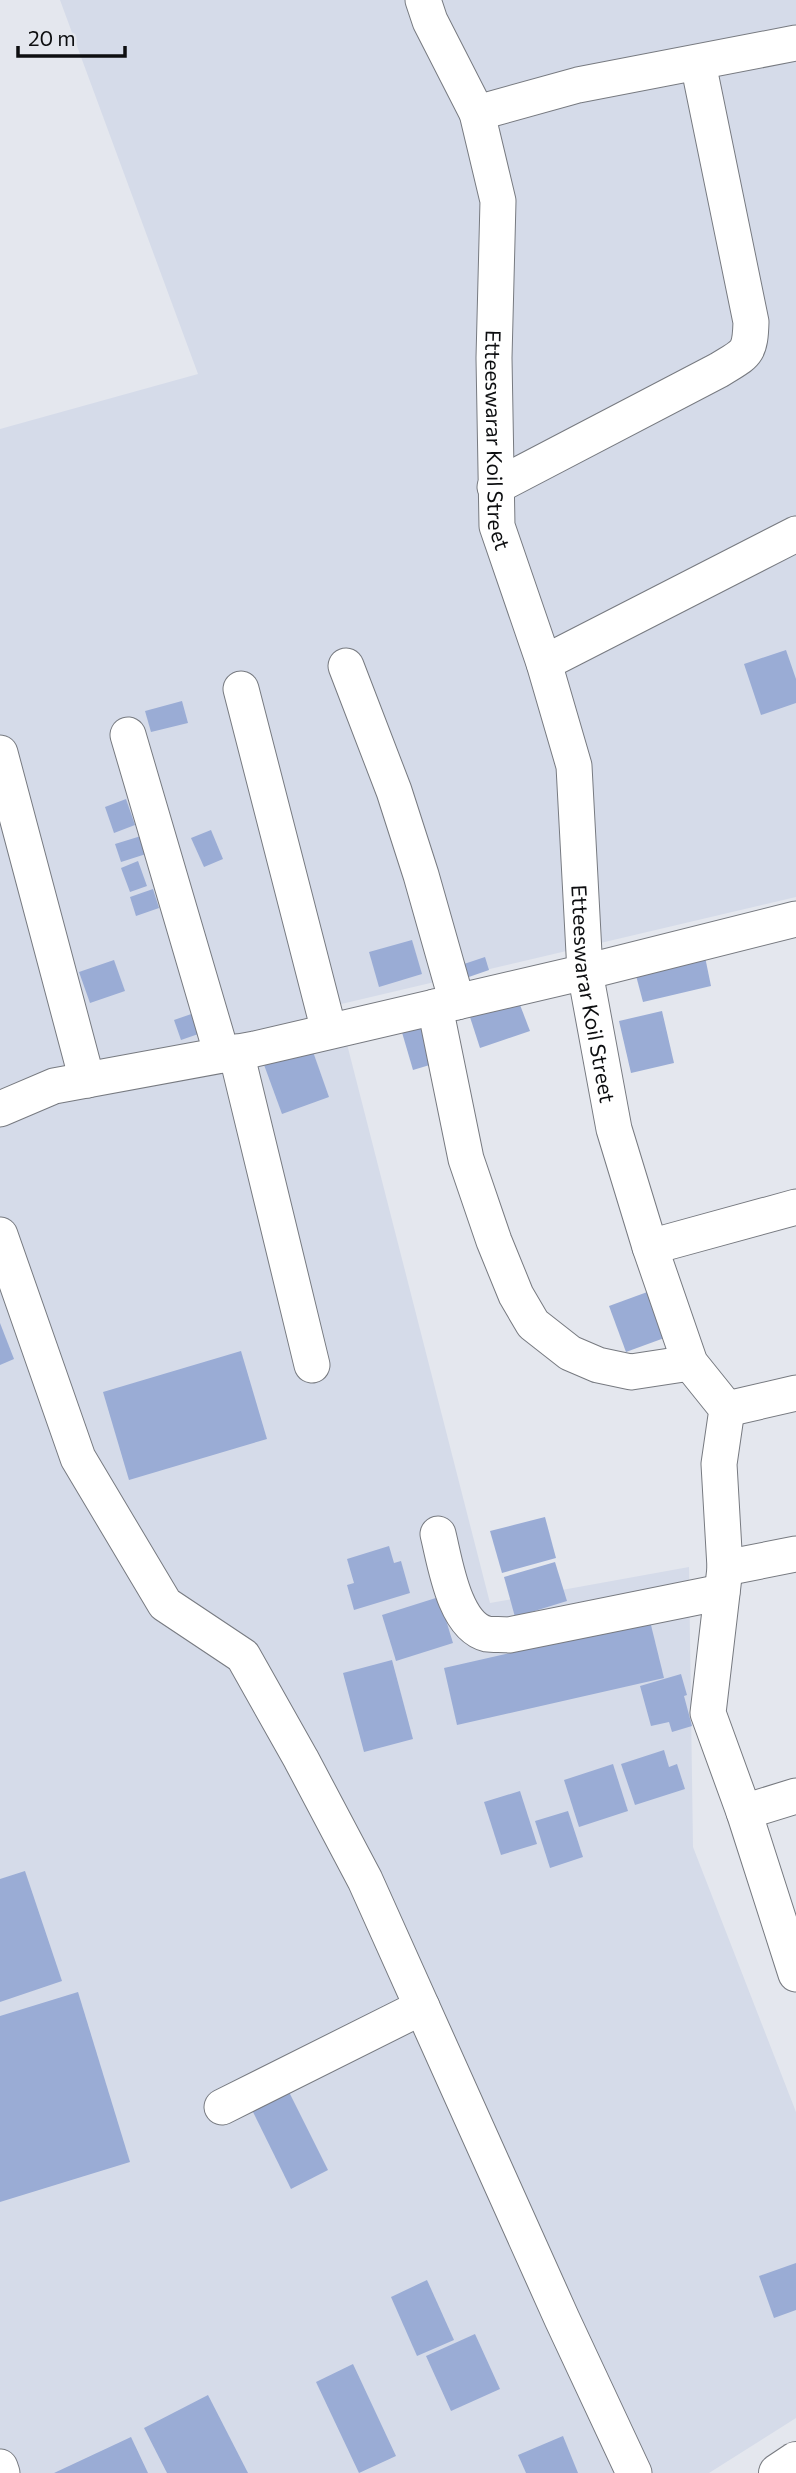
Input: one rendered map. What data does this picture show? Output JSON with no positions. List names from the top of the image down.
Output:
{
  "streets": {
    "street": ["Etteeswarar Koil Street"]
  },
  "scale_bar": "20 m"
}
